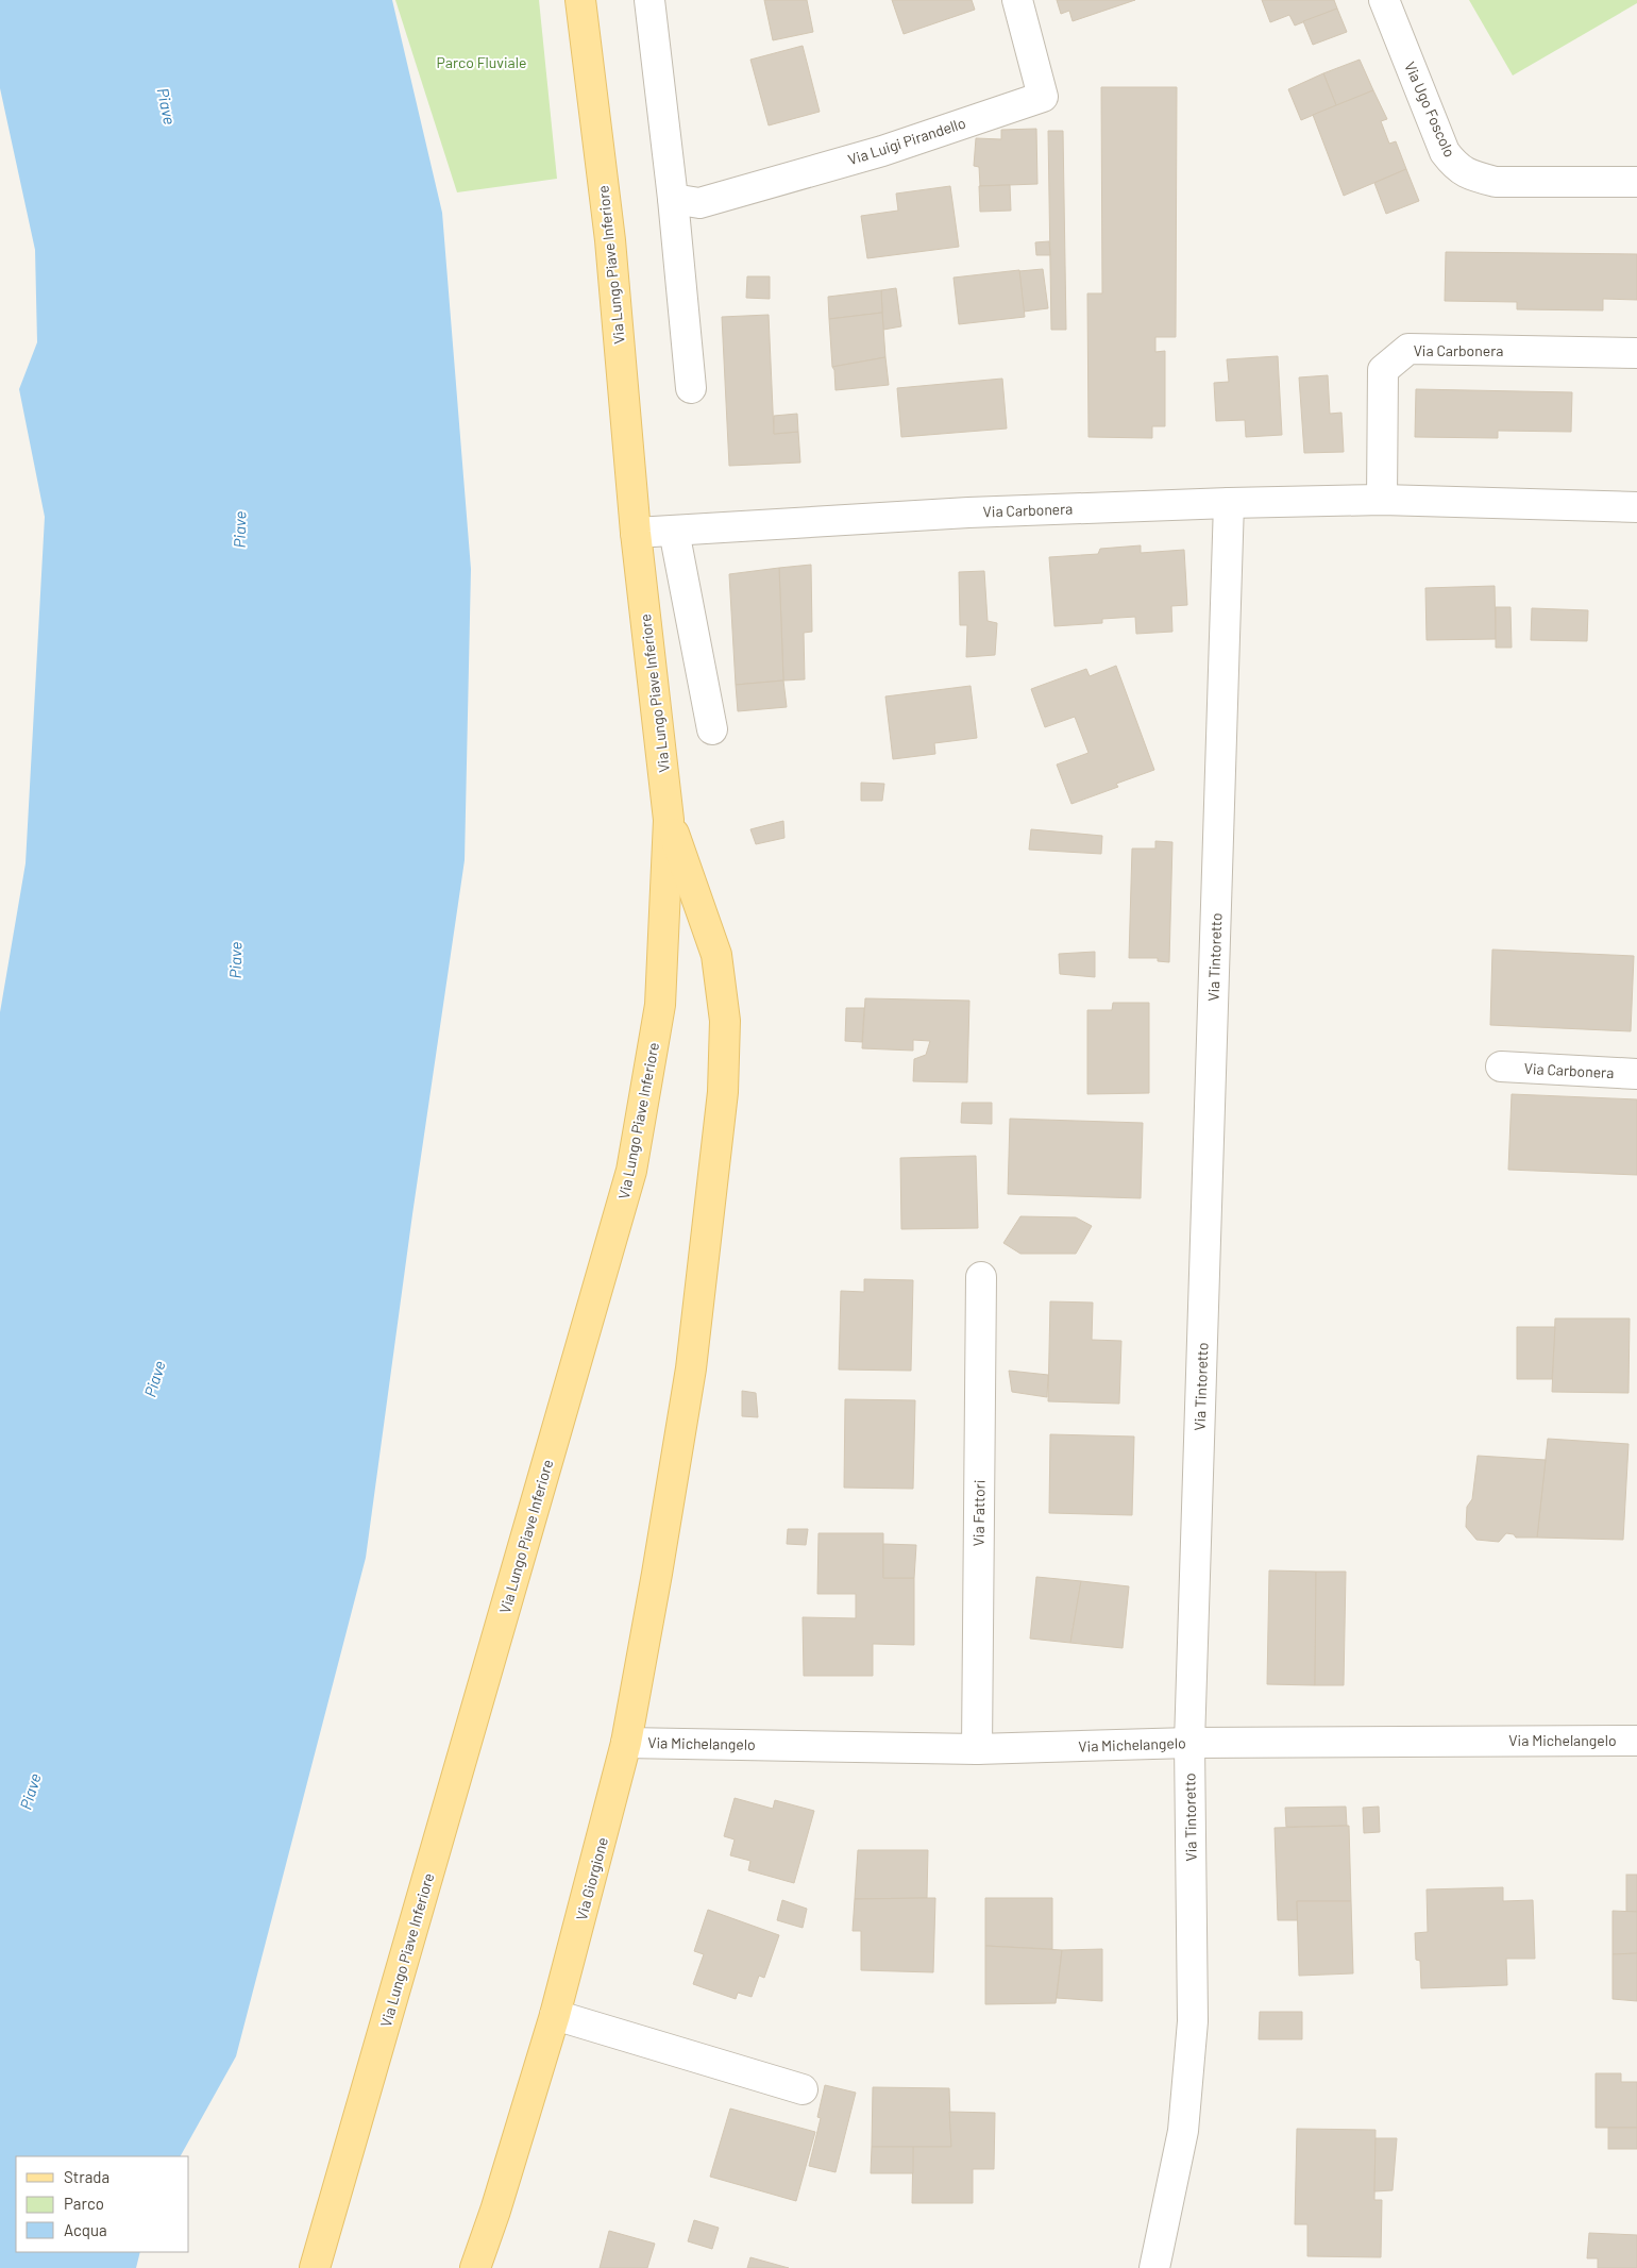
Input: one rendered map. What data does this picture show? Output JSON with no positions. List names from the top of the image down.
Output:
{
  "streets": {
    "main road": ["Via Lungo Piave Inferiore", "Via Giorgione"],
    "street": [
      "Via Ugo Foscolo",
      "Via Luigi Pirandello",
      "Via Carbonera",
      "Via Tintoretto",
      "Via Fattori",
      "Via Michelangelo"
    ]
  },
  "crossings": [
    ["Via Lungo Piave Inferiore", "Via Carbonera"],
    ["Via Lungo Piave Inferiore", "Via Giorgione"],
    ["Via Carbonera", "Via Tintoretto"],
    ["Via Tintoretto", "Via Michelangelo"],
    ["Via Fattori", "Via Michelangelo"],
    ["Via Michelangelo", "Via Giorgione"]
  ],
  "water": ["Piave"],
  "parks": ["Parco Fluviale"],
  "legend": ["Strada", "Parco", "Acqua"]
}
